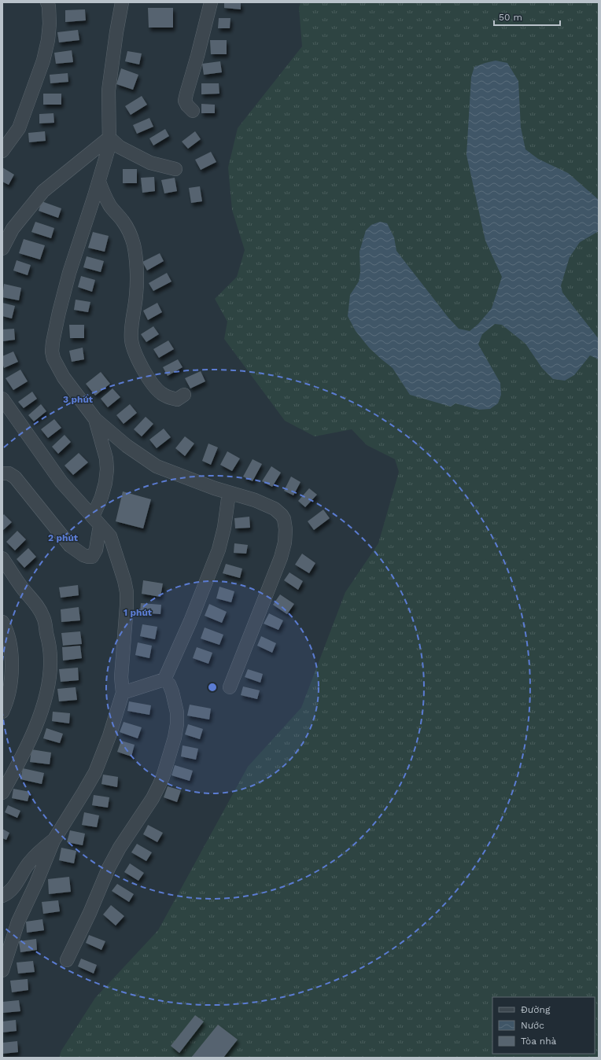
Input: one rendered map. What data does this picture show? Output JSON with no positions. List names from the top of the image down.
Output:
{
  "legend": ["Đường", "Nước", "Tòa nhà"],
  "scale_bar": "50 m",
  "rings": ["3 phút", "2 phút", "1 phút"]
}
